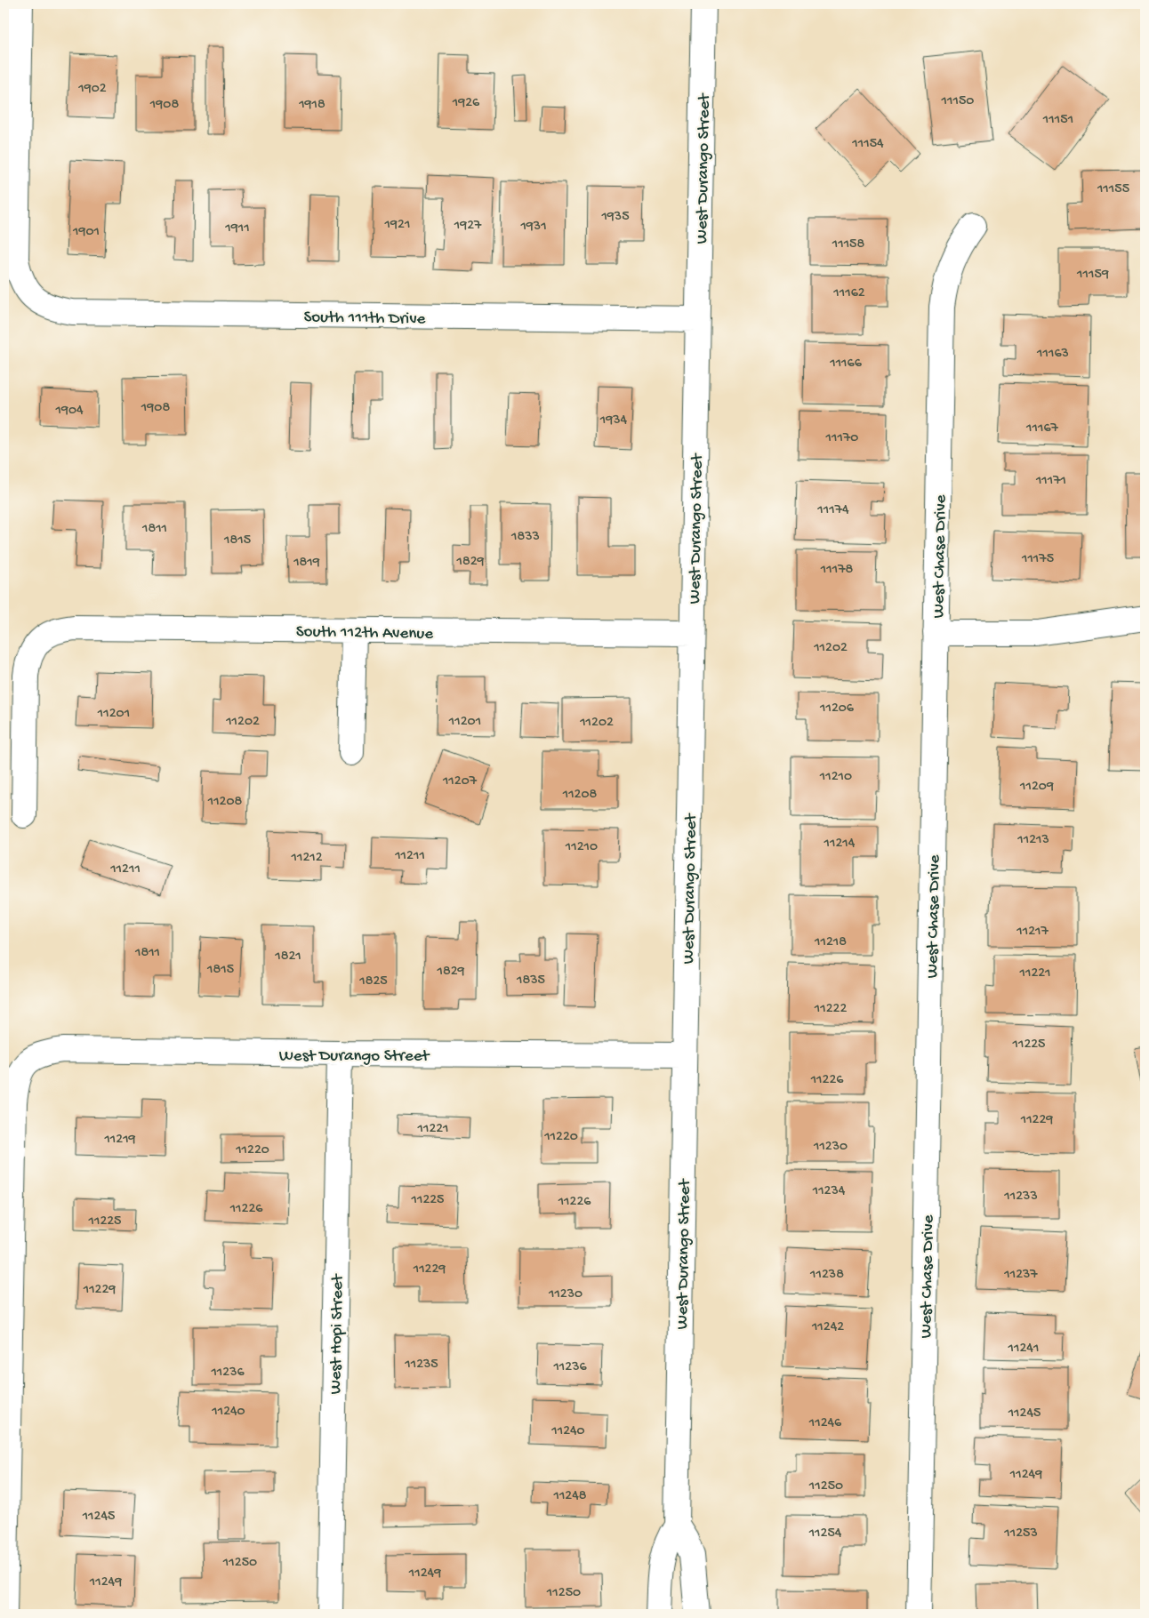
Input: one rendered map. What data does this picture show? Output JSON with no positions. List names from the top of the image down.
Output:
{
  "streets": {
    "street": [
      "West Durango Street",
      "South 111th Drive",
      "West Chase Drive",
      "South 112th Avenue",
      "West Hopi Street"
    ]
  },
  "crossings": [
    ["West Durango Street", "South 111th Drive"],
    ["West Durango Street", "South 112th Avenue"],
    ["West Durango Street", "West Hopi Street"]
  ],
  "house_numbers": [
    "1902",
    "11150",
    "1926",
    "1908",
    "1918",
    "11151",
    "11154",
    "11155",
    "1935",
    "1921",
    "1927",
    "1931",
    "1911",
    "1901",
    "11158",
    "11159",
    "11162",
    "11163",
    "11166",
    "1908",
    "1904",
    "1934",
    "11167",
    "11170",
    "11171",
    "11174",
    "1811",
    "1833",
    "1815",
    "11175",
    "1829",
    "1819",
    "11178",
    "11202",
    "11206",
    "11201",
    "11202",
    "11201",
    "11202",
    "11210",
    "11207",
    "11209",
    "11208",
    "11208",
    "11213",
    "11214",
    "11210",
    "11211",
    "11212",
    "11211",
    "11217",
    "11218",
    "1811",
    "1821",
    "1815",
    "1829",
    "11221",
    "1835",
    "1825",
    "11222",
    "11225",
    "11226",
    "11229",
    "11221",
    "11220",
    "11219",
    "11230",
    "11220",
    "11234",
    "11233",
    "11225",
    "11226",
    "11226",
    "11225",
    "11229",
    "11238",
    "11237",
    "11229",
    "11230",
    "11242",
    "11241",
    "11235",
    "11236",
    "11236",
    "11240",
    "11245",
    "11246",
    "11240",
    "11249",
    "11250",
    "11248",
    "11245",
    "11254",
    "11253",
    "11250",
    "11249",
    "11249",
    "11250"
  ]
}
